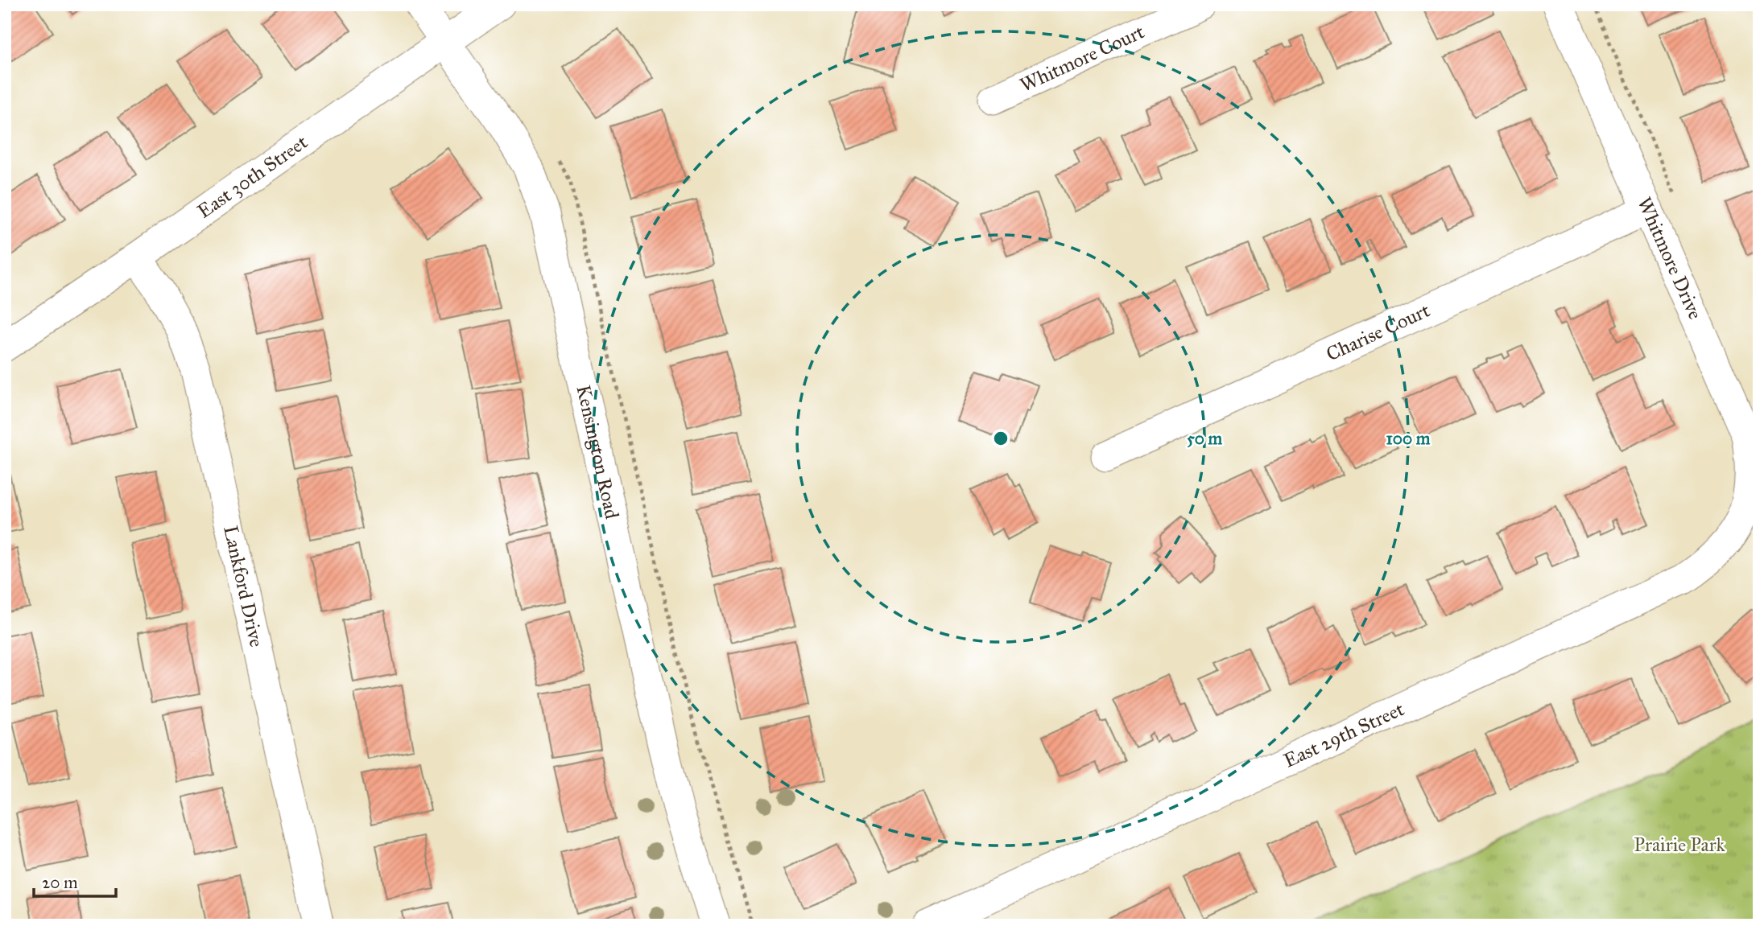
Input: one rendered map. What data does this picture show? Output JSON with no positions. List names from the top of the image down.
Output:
{
  "streets": {
    "street": [
      "Whitmore Court",
      "East 30th Street",
      "Whitmore Drive",
      "Charise Court",
      "Kensington Road",
      "Lankford Drive",
      "East 29th Street"
    ]
  },
  "crossings": [
    ["East 30th Street", "Kensington Road"],
    ["East 30th Street", "Lankford Drive"],
    ["Whitmore Drive", "Charise Court"],
    ["Whitmore Drive", "East 29th Street"]
  ],
  "parks": ["Prairie Park"],
  "scale_bar": "20 m",
  "rings": ["50 m", "100 m"]
}
